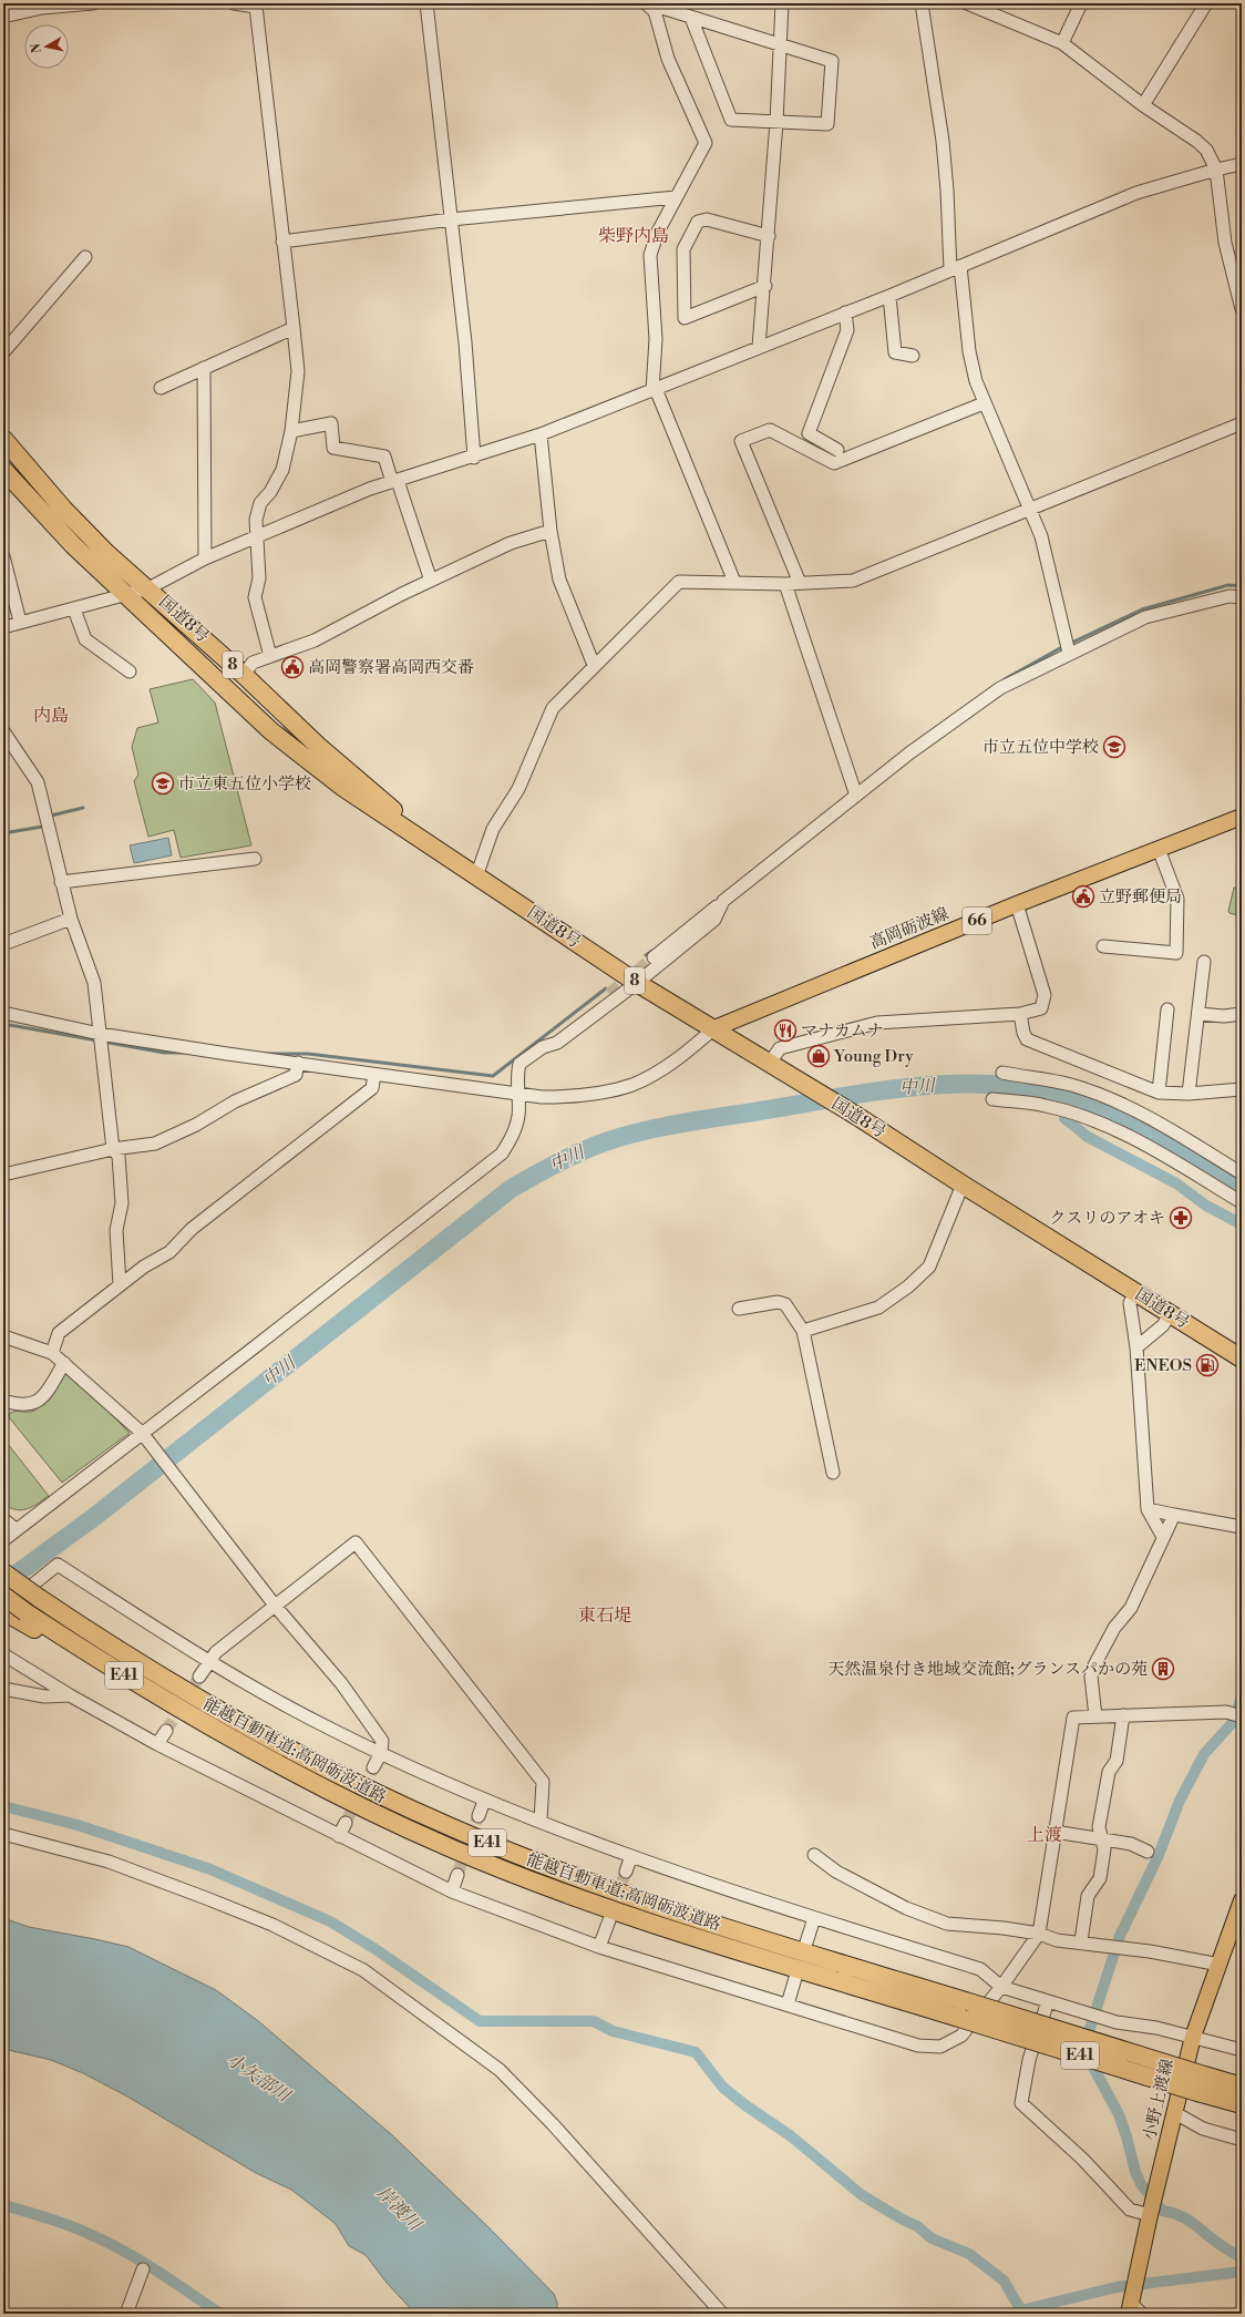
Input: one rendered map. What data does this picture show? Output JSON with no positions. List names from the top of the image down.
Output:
{
  "streets": {
    "highway": [
      "国道8号",
      "8",
      "E41",
      "能越自動車道;高岡砺波道路"
    ],
    "main road": ["66", "高岡砺波線", "小野上渡線"]
  },
  "crossings": [
    ["国道8号", "高岡砺波線"]
  ],
  "districts": [
    "柴野内島",
    "内島",
    "東石堤",
    "上渡"
  ],
  "water": ["中川", "小矢部川", "岸渡川"],
  "places": {
    "public building": ["高岡警察署高岡西交番", "立野郵便局"],
    "school or university": ["市立五位中学校", "市立東五位小学校"],
    "restaurant": ["マナカムナ"],
    "shop": ["Young Dry"],
    "pharmacy": ["クスリのアオキ"],
    "fuel station": ["ENEOS"],
    "building": ["天然温泉付き地域交流館;グランスパかの苑"]
  },
  "north": "left"
}
